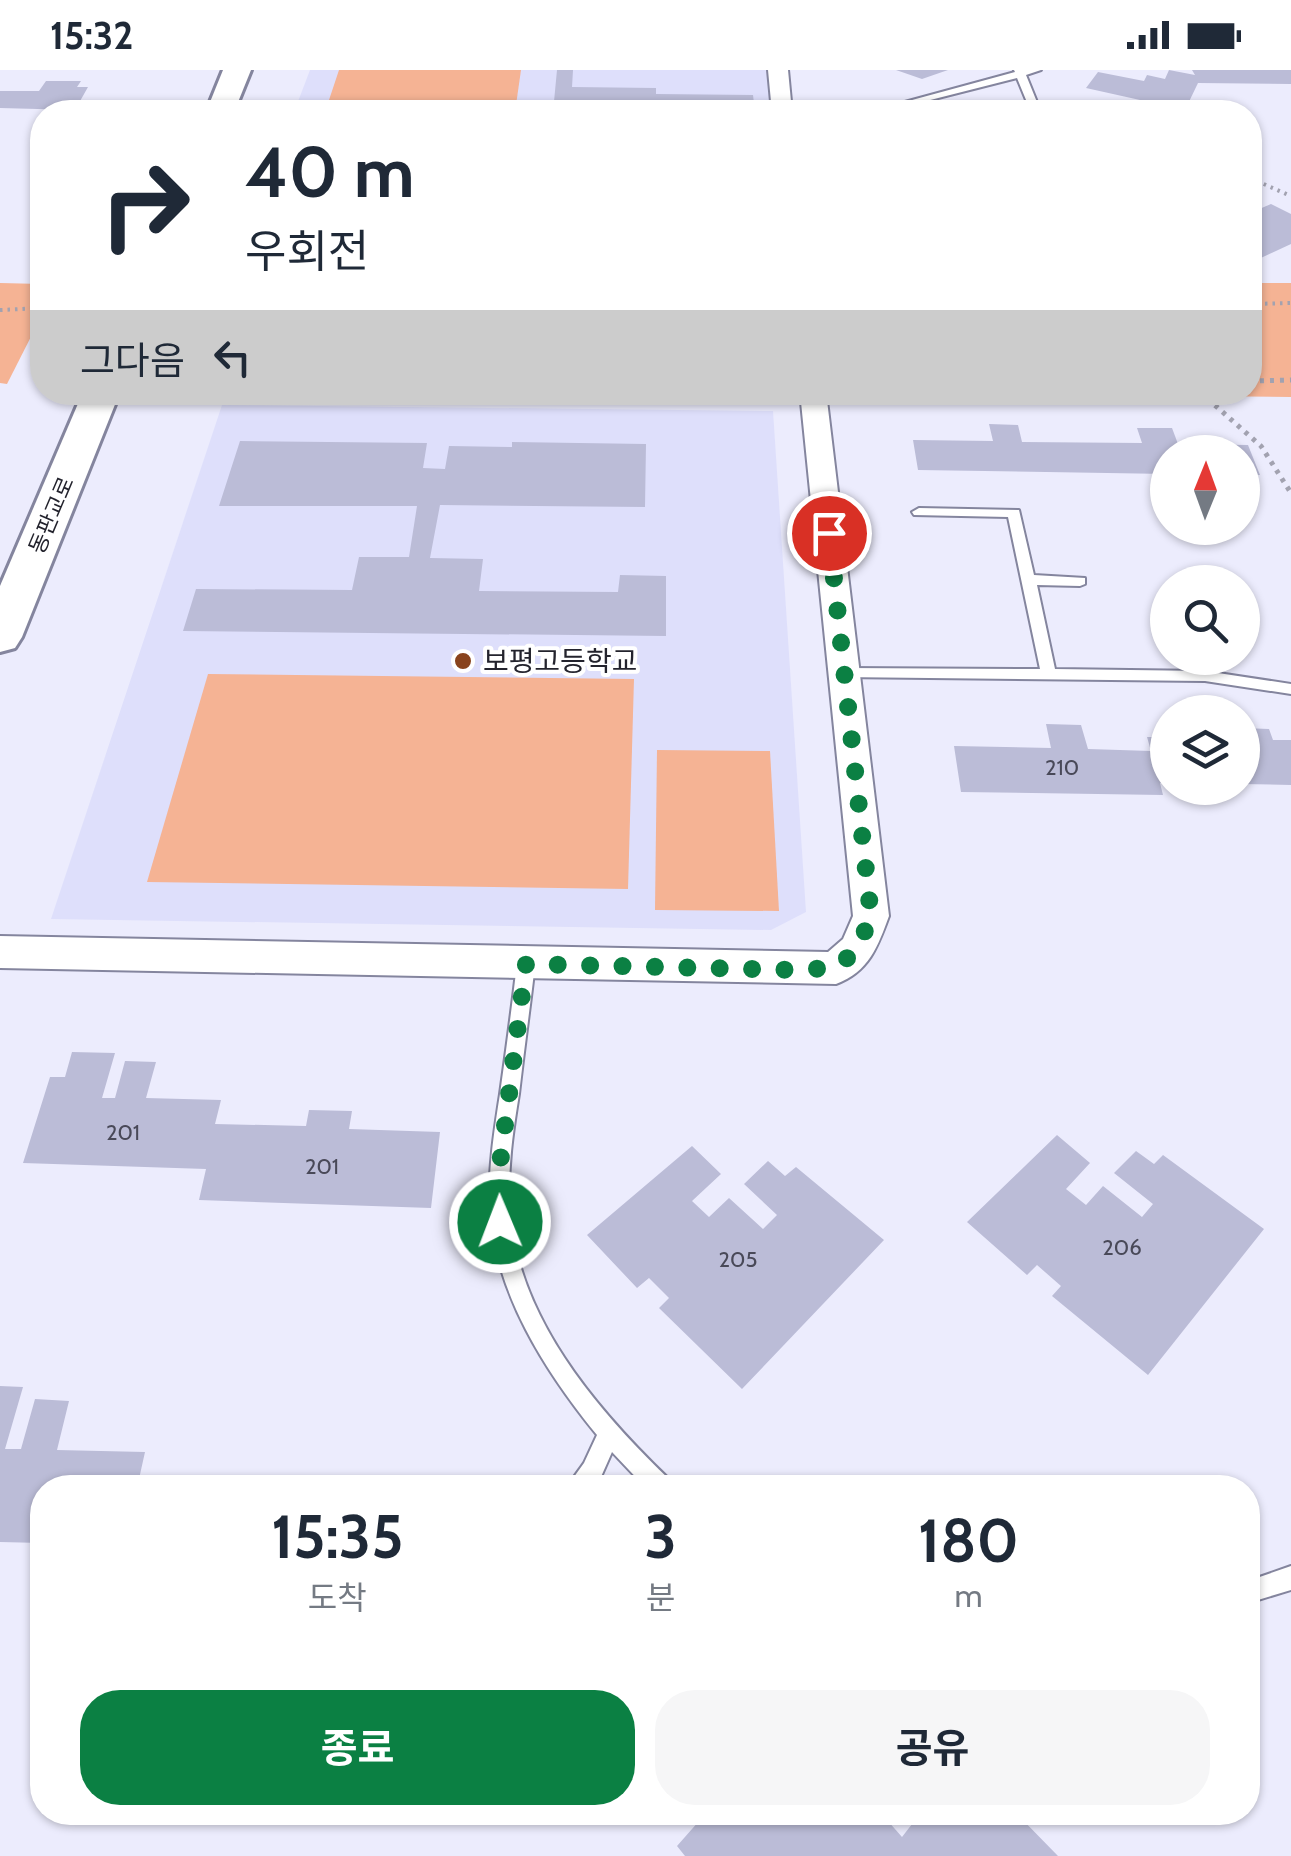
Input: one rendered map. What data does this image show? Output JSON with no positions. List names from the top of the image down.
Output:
{
  "streets": {
    "main road": ["동판교로"]
  },
  "places": ["보평고등학교"],
  "house_numbers": [
    "210",
    "201",
    "201",
    "206",
    "205"
  ],
  "north": "top",
  "page": {
    "status": "15:32",
    "turn": ["40 m", "우회전"],
    "then": "그다음",
    "eta": [
      "15:35",
      "도착",
      "3",
      "분",
      "180",
      "m"
    ],
    "buttons": ["종료", "공유"]
  }
}
